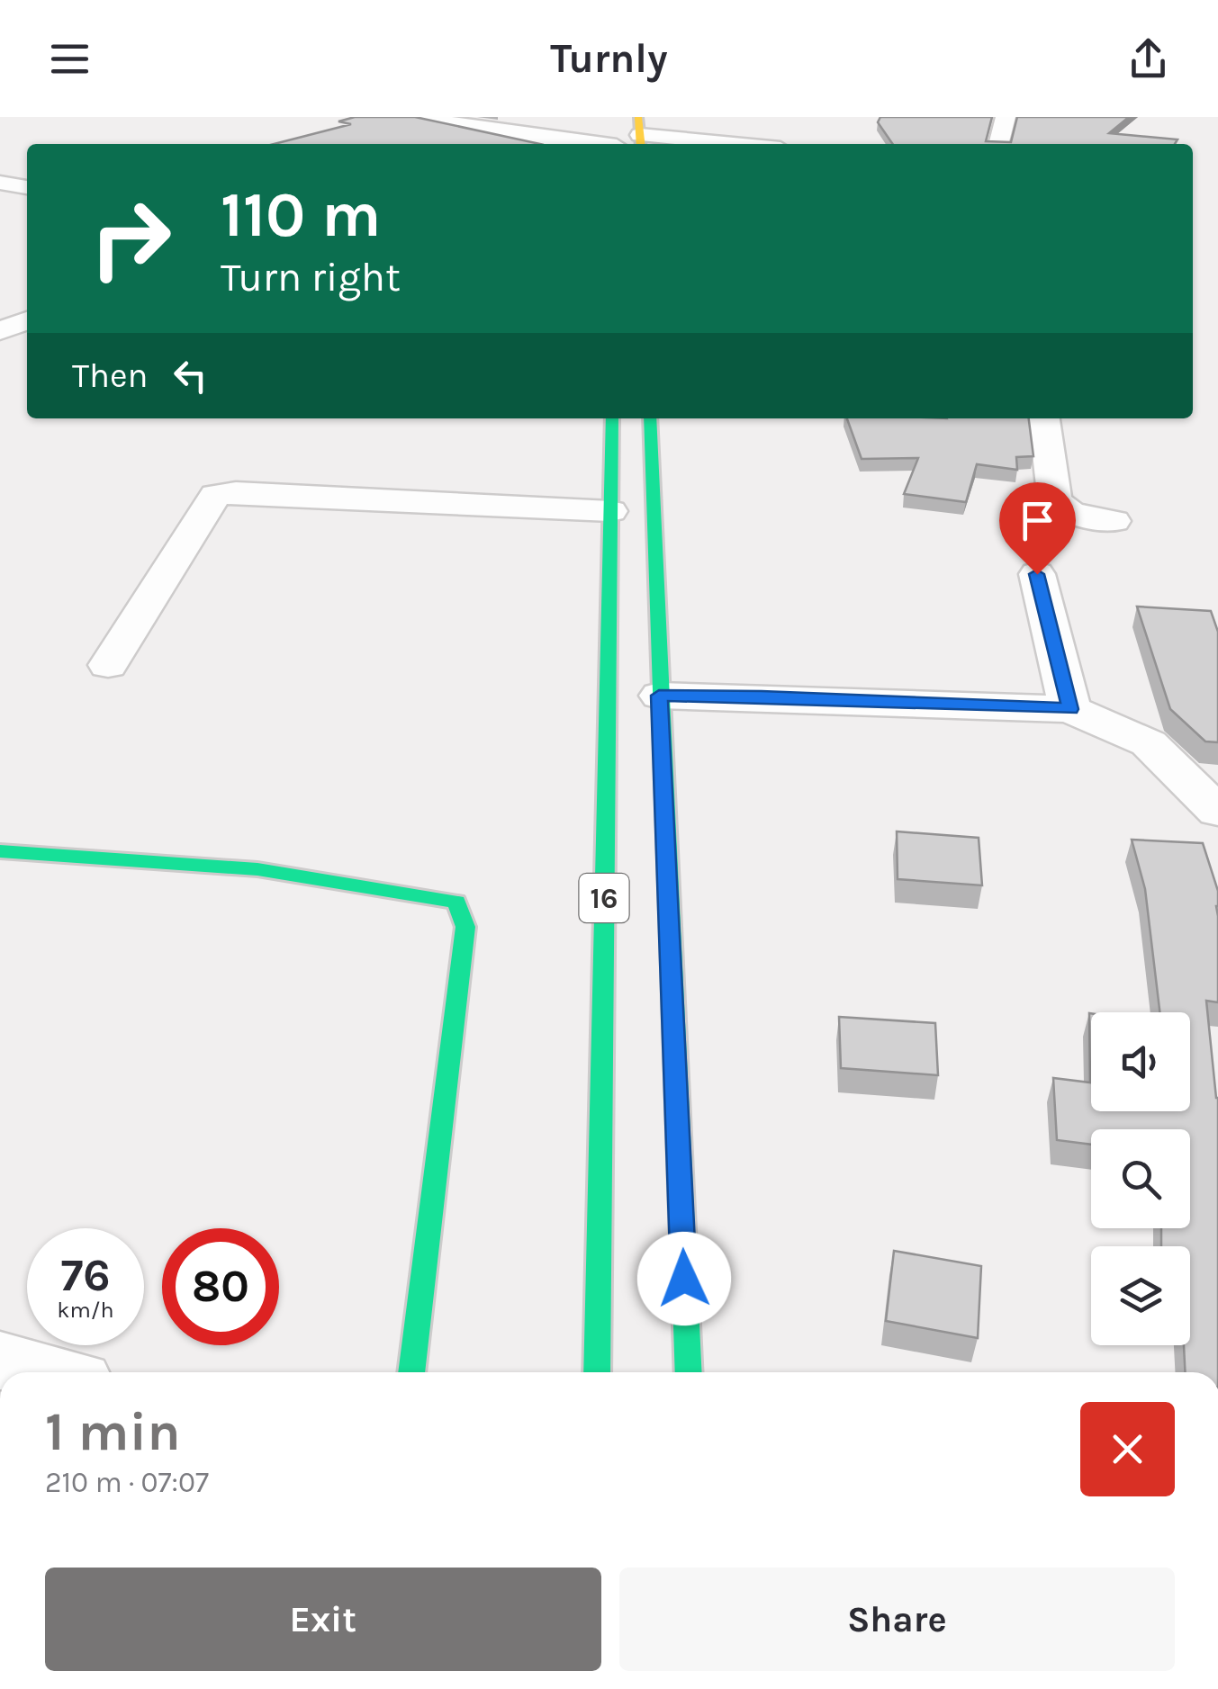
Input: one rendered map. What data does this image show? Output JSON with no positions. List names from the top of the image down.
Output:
{
  "streets": {
    "main road": ["16"]
  },
  "page": {
    "header": "Turnly",
    "turn": ["110 m", "Turn right"],
    "then": "Then",
    "speed": "76 km/h",
    "limit": "80",
    "heading": ["1 min", "210 m · 07:07"],
    "buttons": ["Exit", "Share"]
  }
}
